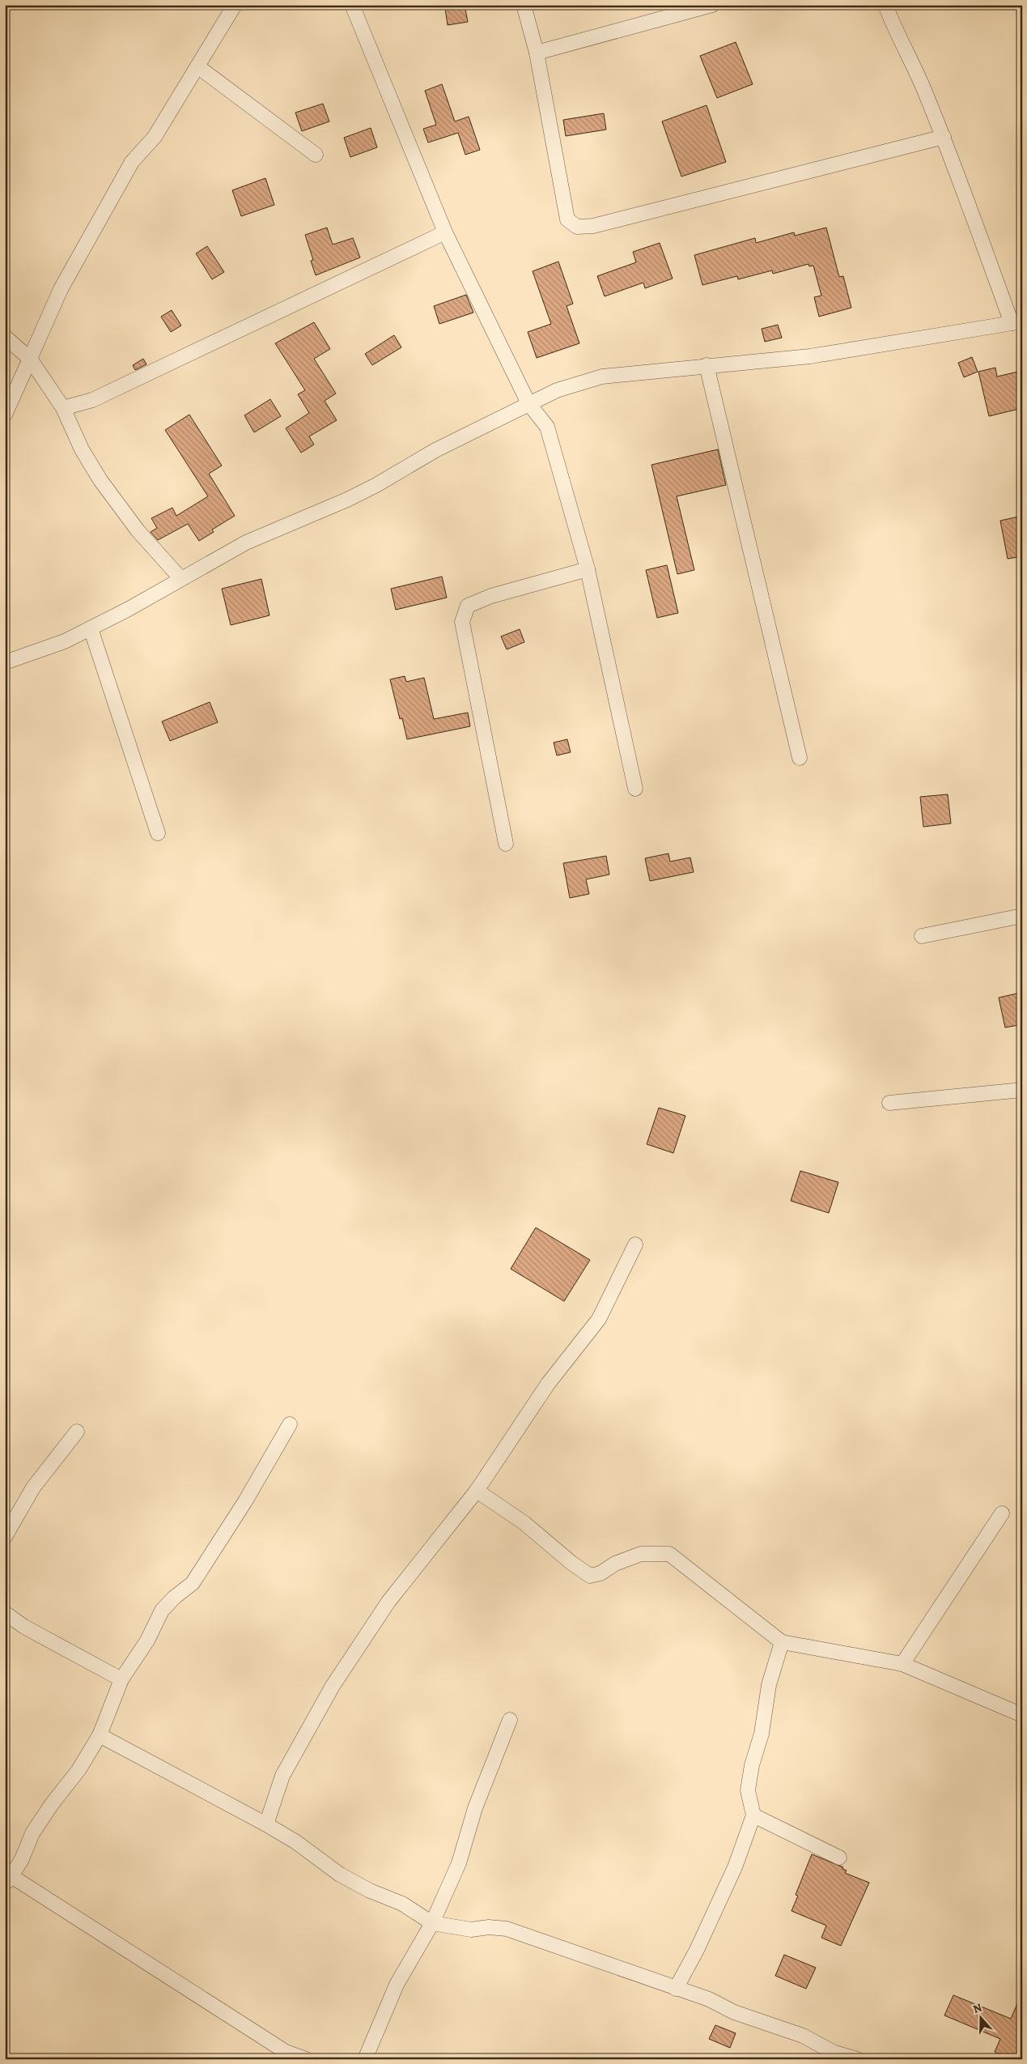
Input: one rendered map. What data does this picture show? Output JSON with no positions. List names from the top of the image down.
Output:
{
  "north": "top"
}
